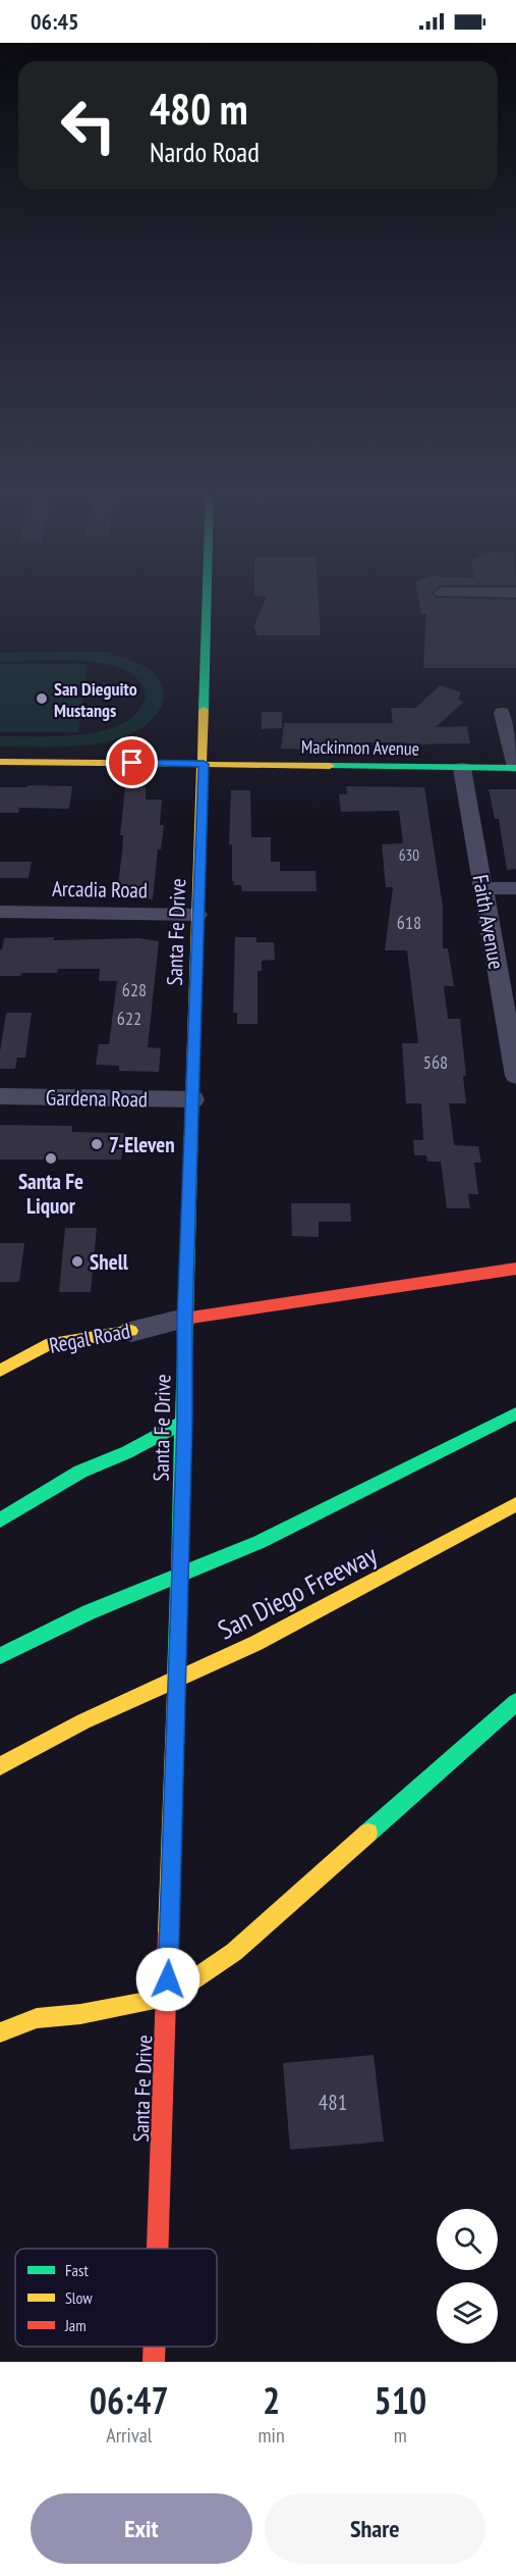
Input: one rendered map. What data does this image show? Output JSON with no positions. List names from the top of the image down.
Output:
{
  "streets": {
    "main road": [
      "Mackinnon Avenue",
      "Santa Fe Drive",
      "Regal Road",
      "San Diego Freeway"
    ],
    "street": ["Arcadia Road", "Faith Avenue", "Gardena Road"]
  },
  "crossings": [
    ["Mackinnon Avenue", "Faith Avenue"],
    ["Mackinnon Avenue", "Santa Fe Drive"],
    ["Arcadia Road", "Santa Fe Drive"],
    ["Santa Fe Drive", "Gardena Road"],
    ["Santa Fe Drive", "Regal Road"]
  ],
  "places": [
    "San Dieguito Mustangs",
    "7-Eleven",
    "Santa Fe Liquor",
    "Shell"
  ],
  "house_numbers": [
    "630",
    "618",
    "628",
    "622",
    "568",
    "481"
  ],
  "legend": ["Fast", "Slow", "Jam"],
  "page": {
    "status": "06:45",
    "turn": ["480 m", "Nardo Road"],
    "eta": [
      "06:47",
      "Arrival",
      "2",
      "min",
      "510",
      "m"
    ],
    "buttons": ["Exit", "Share"]
  }
}
